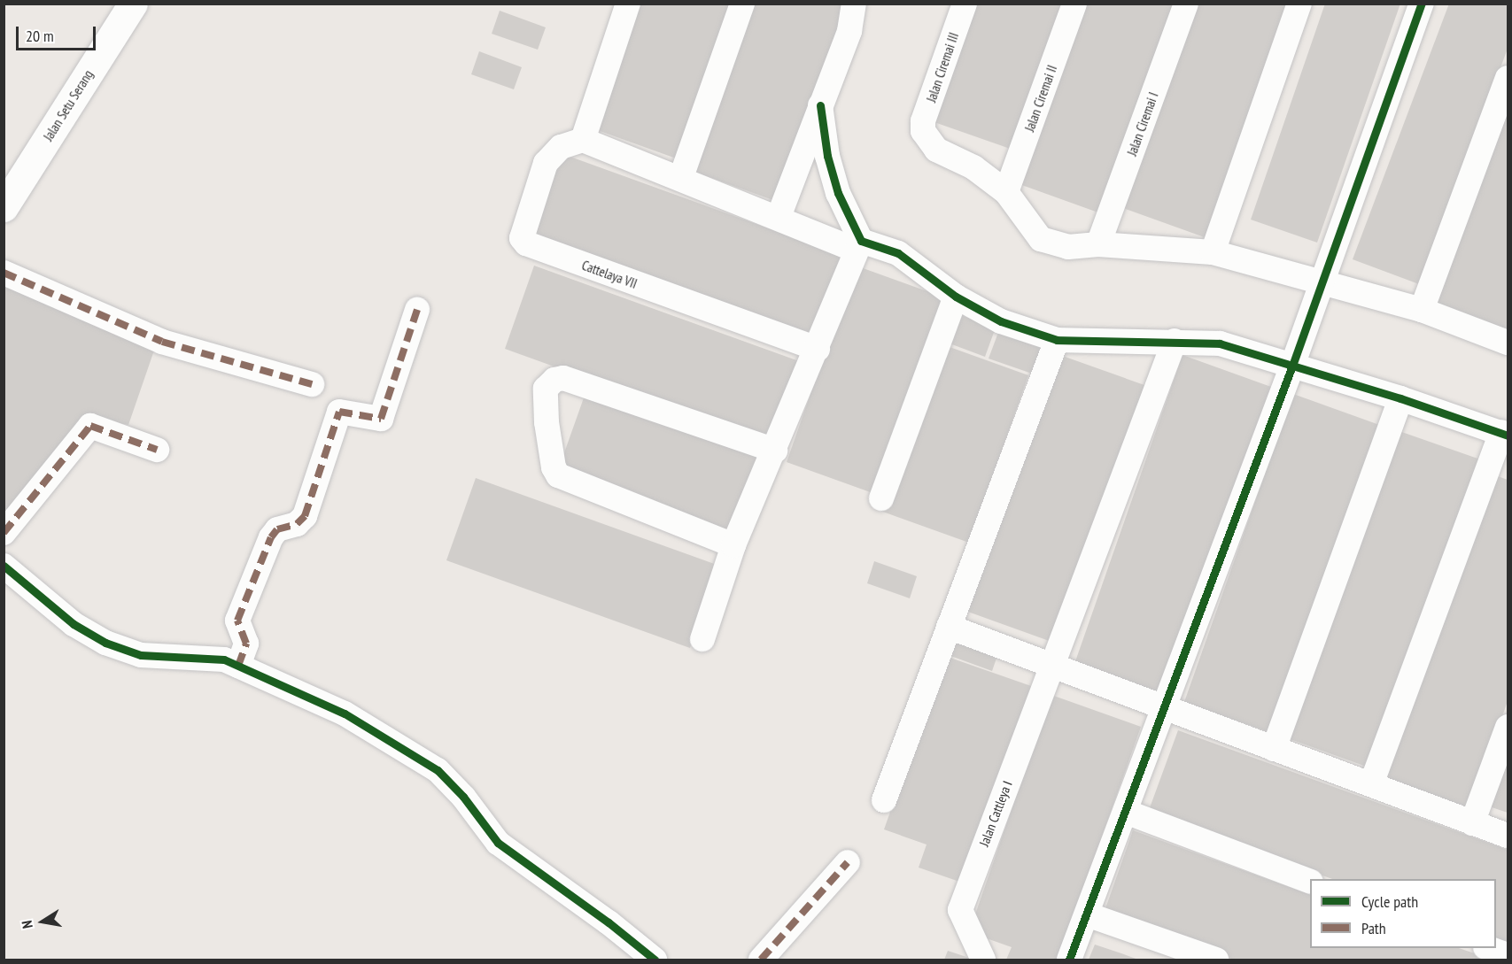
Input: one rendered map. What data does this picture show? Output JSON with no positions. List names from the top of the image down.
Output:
{
  "streets": {
    "street": [
      "Jalan Ciremai III",
      "Jalan Ciremai II",
      "Jalan Setu Serang",
      "Jalan Ciremai I",
      "Cattelaya VII",
      "Jalan Cattleya I"
    ]
  },
  "crossings": [
    ["Jalan Ciremai III", "Jalan Ciremai II"]
  ],
  "legend": ["Cycle path", "Path"],
  "scale_bar": "20 m",
  "north": "left"
}
